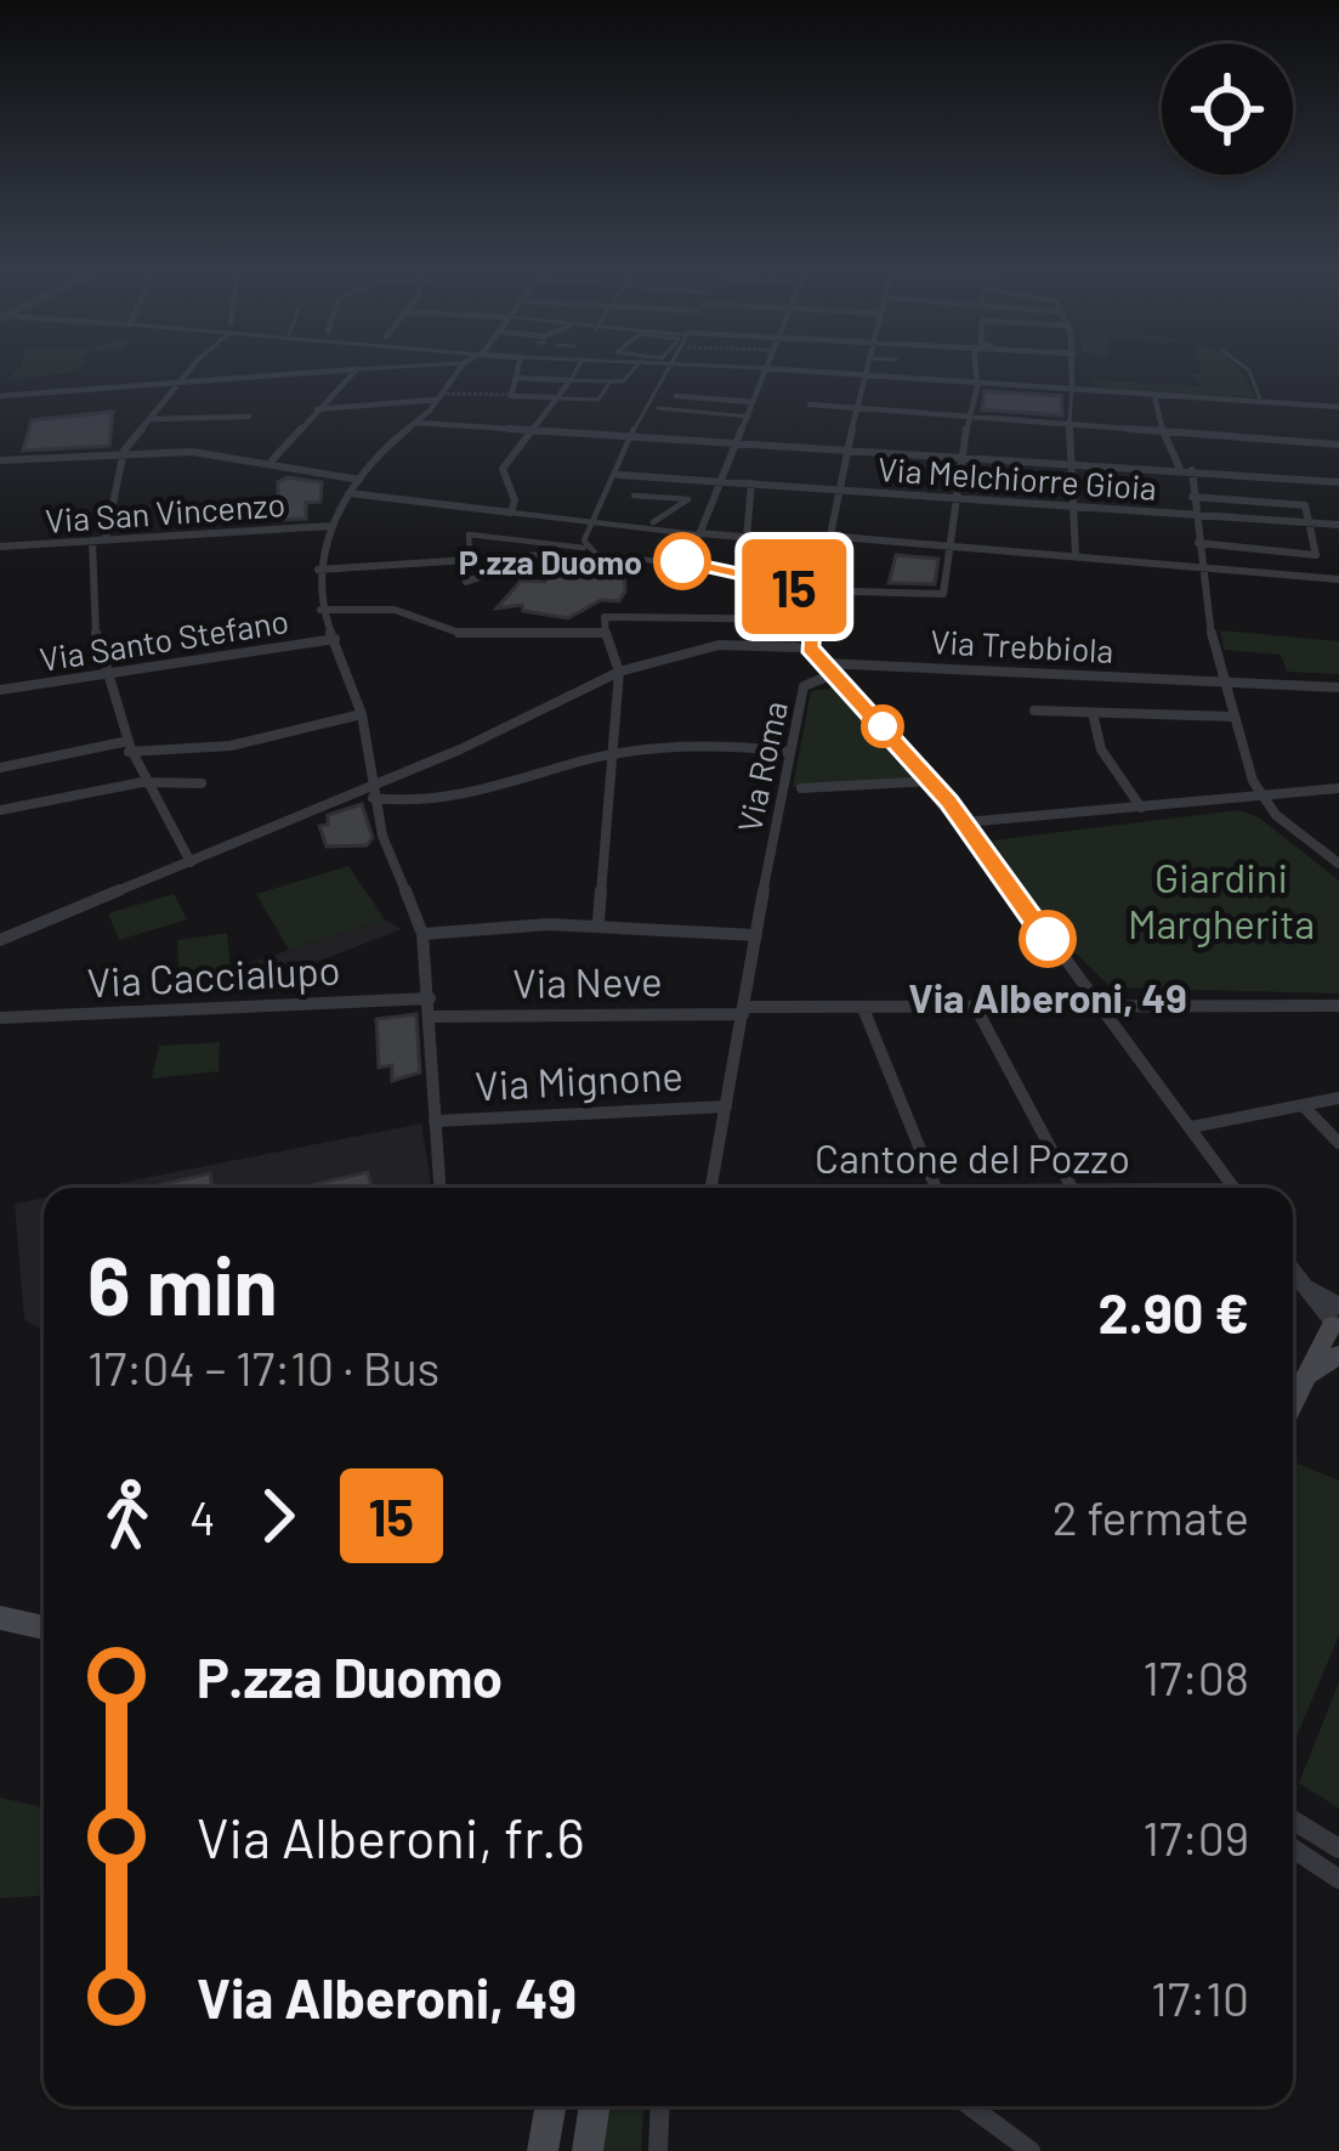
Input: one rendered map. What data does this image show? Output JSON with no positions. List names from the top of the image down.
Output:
{
  "streets": {
    "street": [
      "Via Melchiorre Gioia",
      "Via San Vincenzo",
      "Via Santo Stefano",
      "Via Trebbiola",
      "Via Roma",
      "Via Caccialupo",
      "Via Neve",
      "Via Mignone"
    ]
  },
  "crossings": [
    ["Via Trebbiola", "Via Roma"],
    ["Via Roma", "Via Neve"],
    ["Via Roma", "Via Mignone"]
  ],
  "parks": ["Giardini Margherita"],
  "places": ["P.zza Duomo", "Via Alberoni, 49"],
  "lines": ["bus line 15"],
  "page": {
    "on_map": "15",
    "heading": ["6 min", "17:04 – 17:10 · Bus", "2.90 €"],
    "legs": ["4", "15", "2 fermate"],
    "list": [
      {
        "name": "P.zza Duomo",
        "value": "17:08"
      },
      {
        "name": "Via Alberoni, fr.6",
        "value": "17:09"
      },
      {
        "name": "Via Alberoni, 49",
        "value": "17:10"
      }
    ]
  }
}
